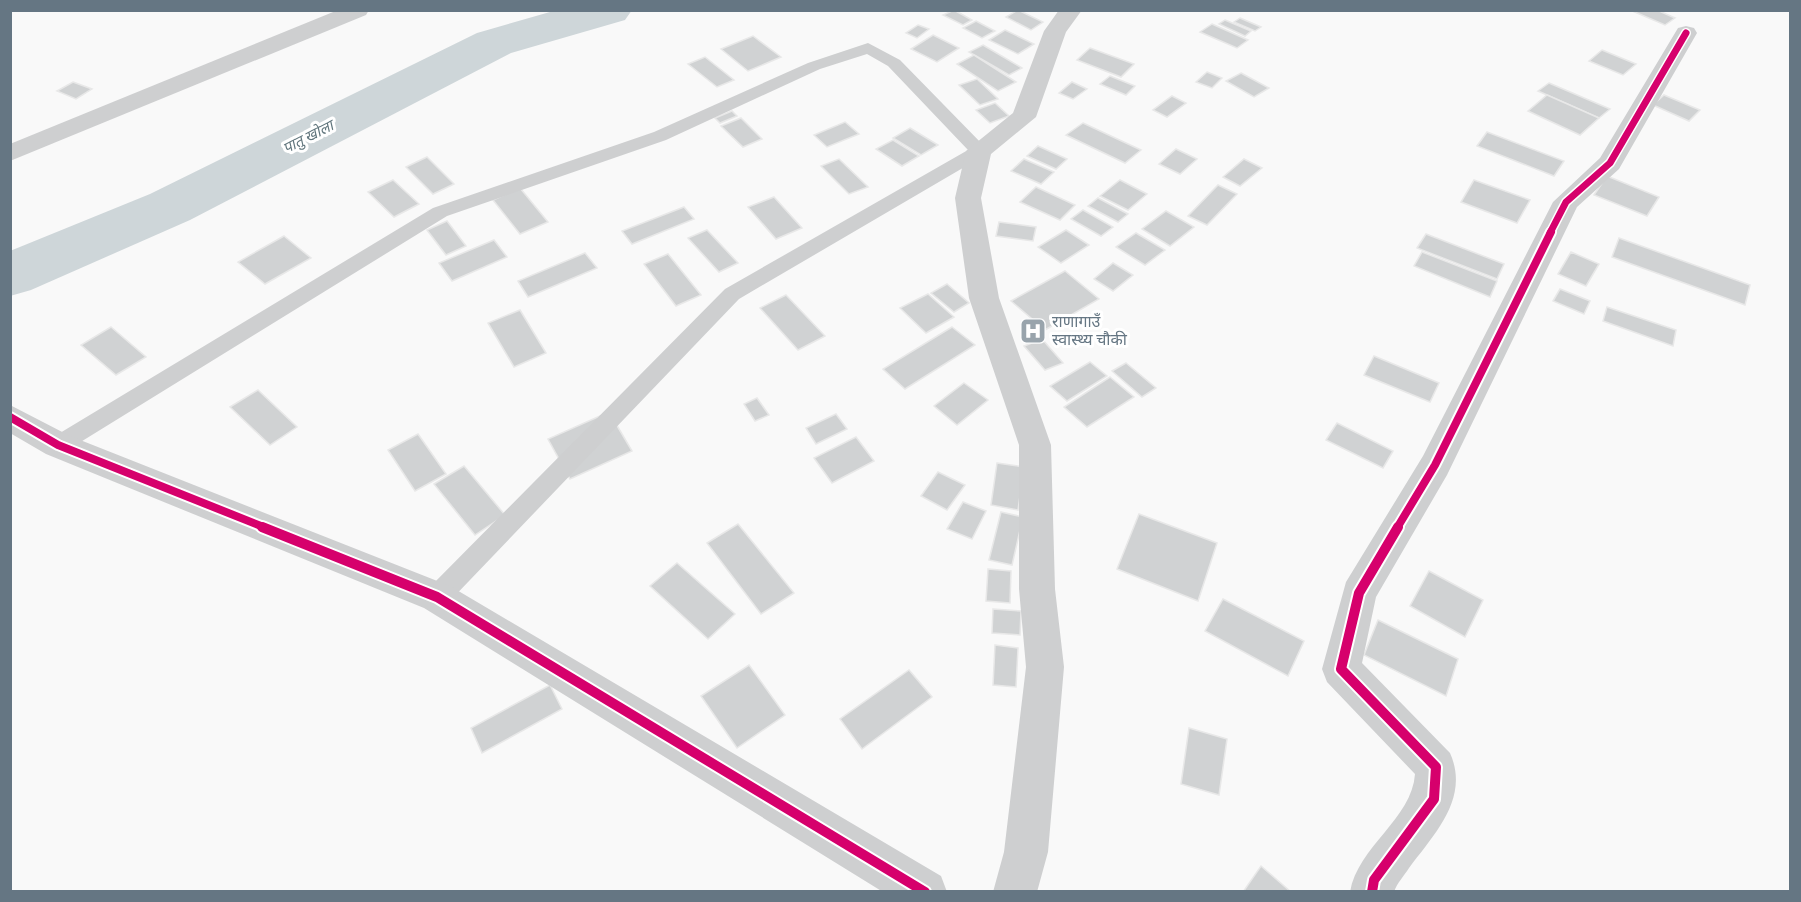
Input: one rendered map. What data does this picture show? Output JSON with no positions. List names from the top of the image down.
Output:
{
  "water": ["पातु खोला"],
  "places": {
    "hospital": ["राणागाउँ स्वास्थ्य चौकी"]
  }
}
